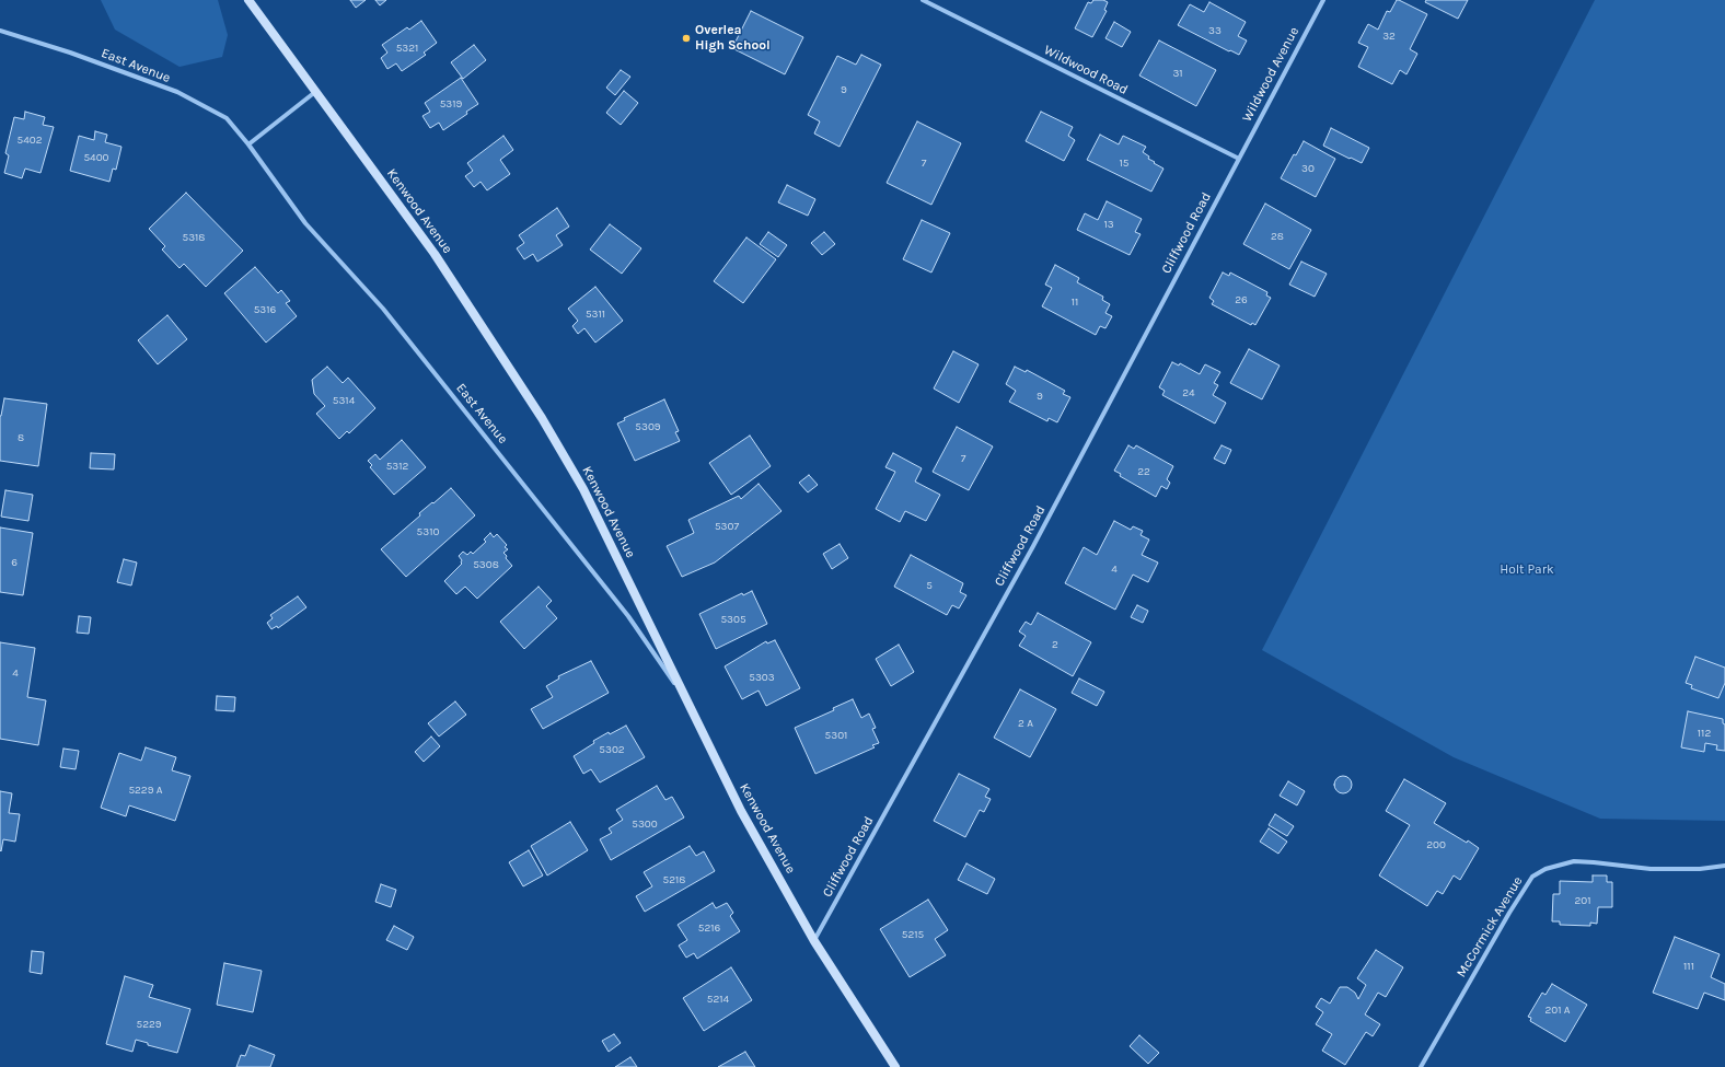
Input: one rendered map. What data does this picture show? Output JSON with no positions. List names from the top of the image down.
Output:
{
  "streets": {
    "main road": ["Kenwood Avenue"],
    "street": [
      "East Avenue",
      "Wildwood Road",
      "Wildwood Avenue",
      "Cliffwood Road",
      "McCormick Avenue"
    ]
  },
  "crossings": [
    ["East Avenue", "Kenwood Avenue"],
    ["Wildwood Road", "Wildwood Avenue"],
    ["Wildwood Road", "Cliffwood Road"],
    ["Wildwood Avenue", "Cliffwood Road"],
    ["Kenwood Avenue", "Cliffwood Road"]
  ],
  "parks": ["Holt Park"],
  "places": ["Overlea High School"],
  "house_numbers": [
    "33",
    "32",
    "5321",
    "31",
    "9",
    "5319",
    "5402",
    "5400",
    "7",
    "15",
    "30",
    "13",
    "28",
    "5318",
    "26",
    "11",
    "5316",
    "5311",
    "24",
    "9",
    "5314",
    "5309",
    "8",
    "7",
    "5312",
    "22",
    "5307",
    "5310",
    "6",
    "5308",
    "4",
    "5",
    "5305",
    "2",
    "4",
    "5303",
    "2 A",
    "112",
    "5301",
    "5302",
    "5229 A",
    "5300",
    "200",
    "5218",
    "201",
    "5216",
    "5215",
    "111",
    "5214",
    "201 A",
    "5229"
  ]
}
